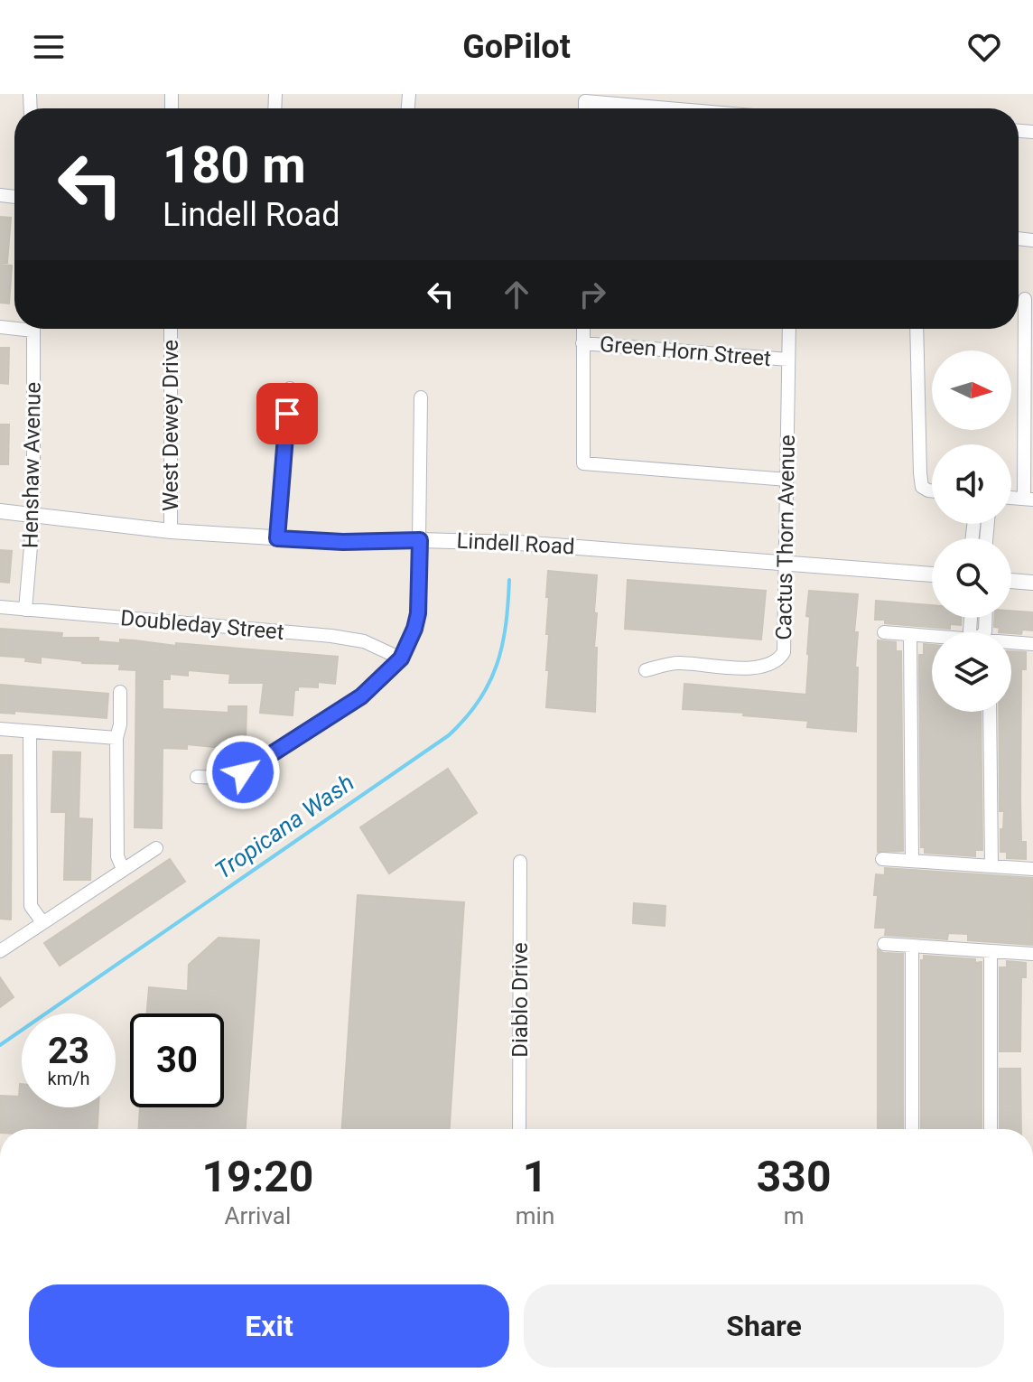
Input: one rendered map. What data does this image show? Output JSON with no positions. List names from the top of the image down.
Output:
{
  "streets": {
    "street": [
      "Green Horn Street",
      "West Dewey Drive",
      "Henshaw Avenue",
      "Cactus Thorn Avenue",
      "Lindell Road",
      "Doubleday Street",
      "Diablo Drive"
    ]
  },
  "crossings": [
    ["Green Horn Street", "Cactus Thorn Avenue"],
    ["West Dewey Drive", "Lindell Road"],
    ["Henshaw Avenue", "Lindell Road"],
    ["Henshaw Avenue", "Doubleday Street"],
    ["Cactus Thorn Avenue", "Lindell Road"]
  ],
  "water": ["Tropicana Wash"],
  "north": "right",
  "page": {
    "header": "GoPilot",
    "turn": ["180 m", "Lindell Road"],
    "speed": "23 km/h",
    "limit": "30",
    "eta": [
      "19:20",
      "Arrival",
      "1",
      "min",
      "330",
      "m"
    ],
    "buttons": ["Exit", "Share"]
  }
}
